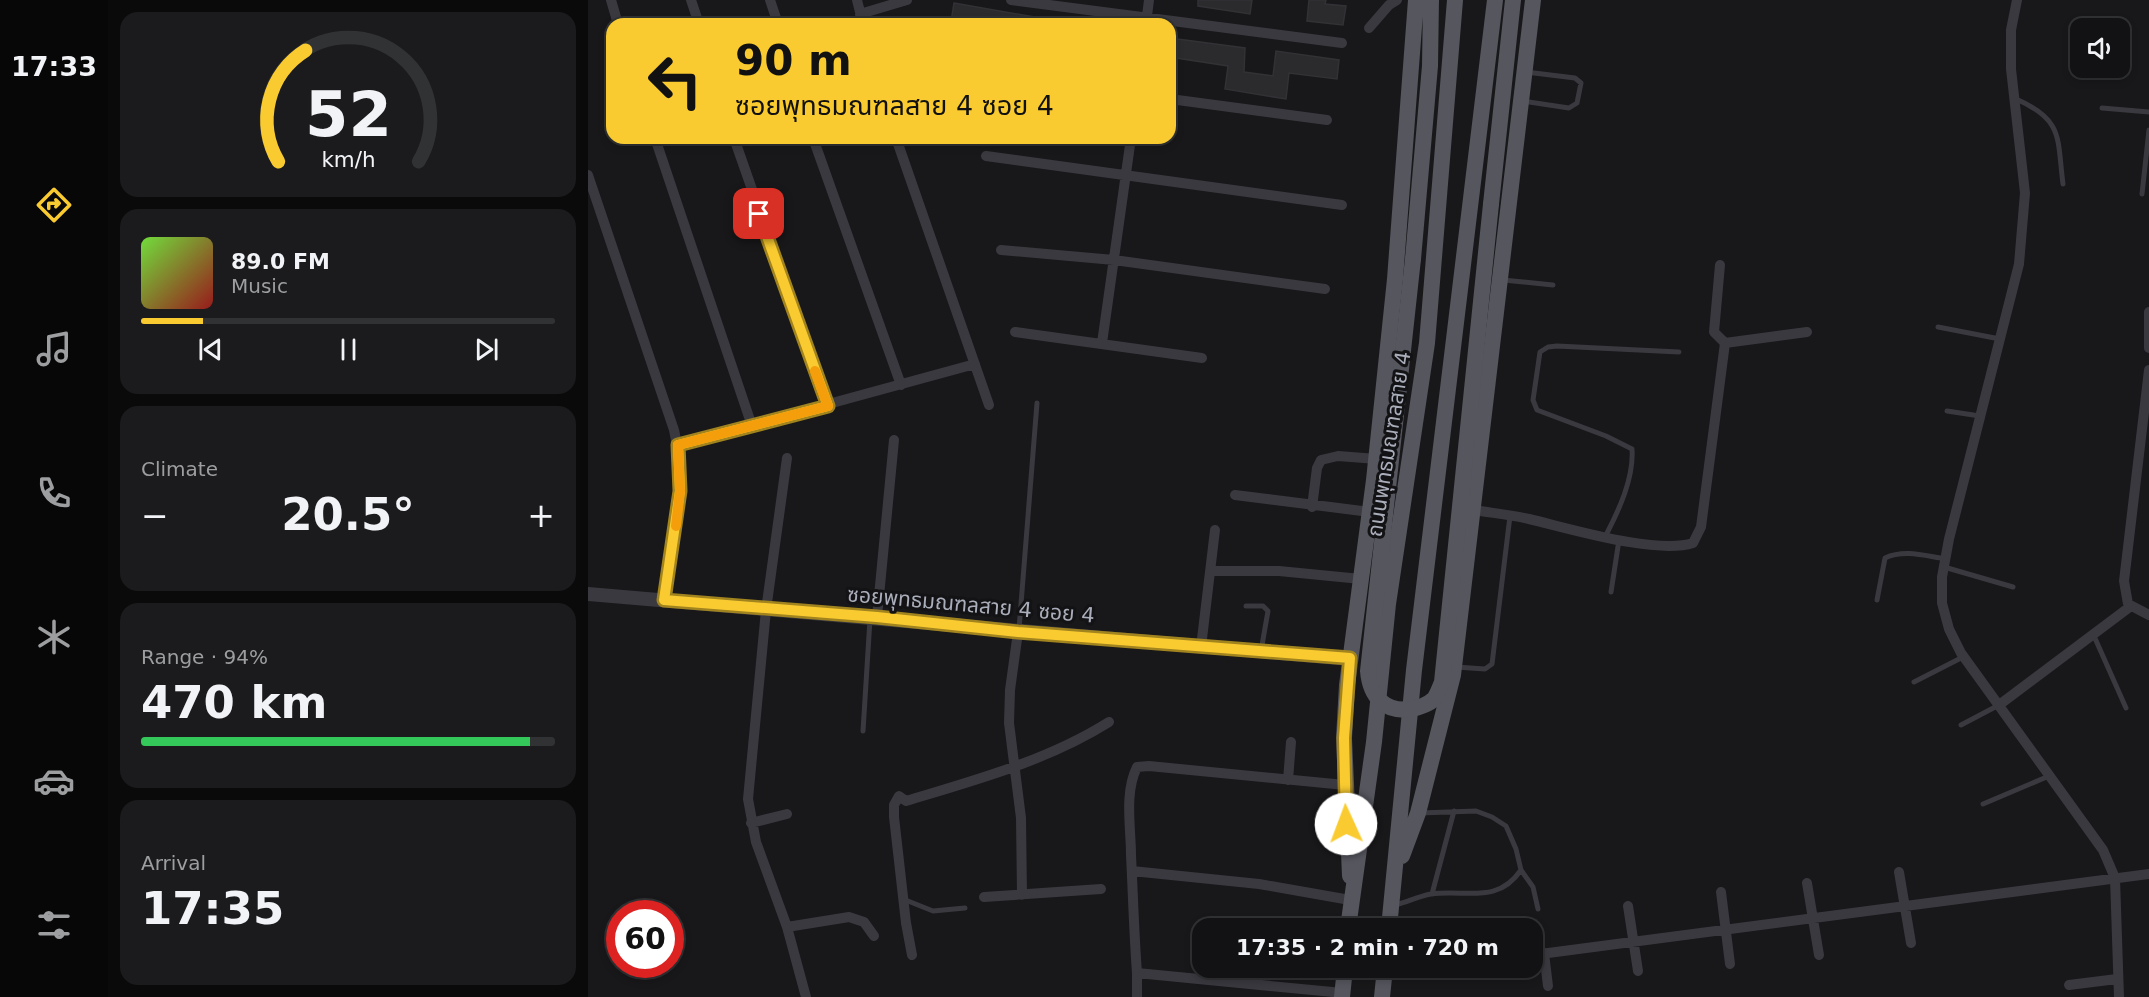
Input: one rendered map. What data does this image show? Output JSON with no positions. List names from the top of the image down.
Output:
{
  "streets": {
    "main road": ["ถนนพุทธมณฑลสาย 4"],
    "street": ["ซอยพุทธมณฑลสาย 4 ซอย 4"]
  },
  "crossings": [
    ["ถนนพุทธมณฑลสาย 4", "ซอยพุทธมณฑลสาย 4 ซอย 4"]
  ],
  "page": {
    "tabs": "17:33",
    "turn": ["90 m", "ซอยพุทธมณฑลสาย 4 ซอย 4"],
    "song": ["89.0 FM", "Music"],
    "tile": [
      "Climate",
      ["Range · 94%", "470 km"],
      ["Arrival", "17:35"]
    ],
    "heat": ["−", "20.5°", "+"],
    "limit": "60",
    "trip": "17:35 · 2 min · 720 m",
    "gauge": ["52", "km/h"]
  }
}
